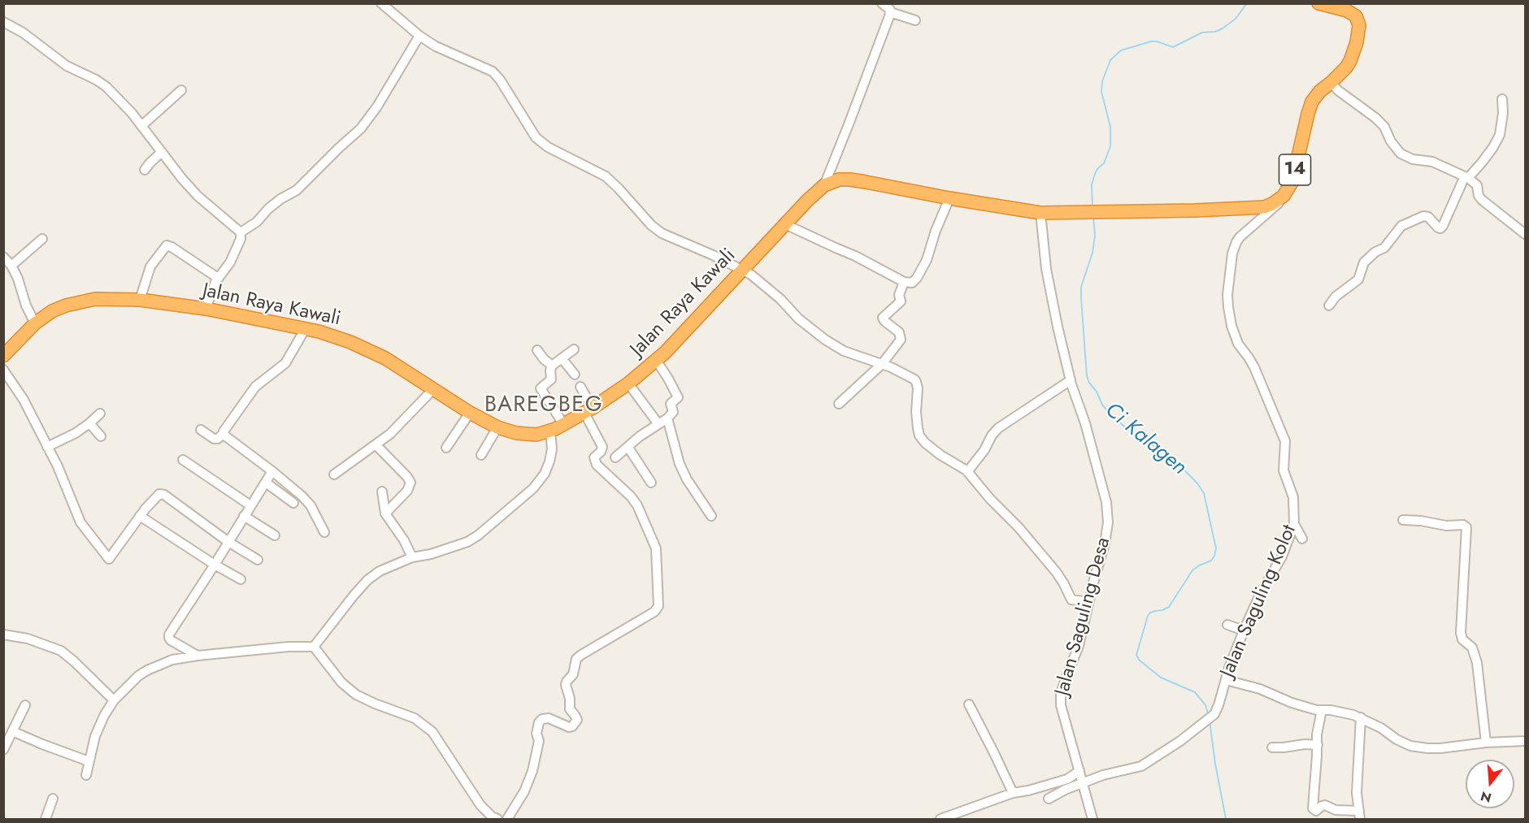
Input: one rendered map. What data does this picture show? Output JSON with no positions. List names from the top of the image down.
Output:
{
  "streets": {
    "highway": ["14", "Jalan Raya Kawali"],
    "street": ["Jalan Saguling Kolot", "Jalan Saguling Desa"]
  },
  "crossings": [
    ["14", "Jalan Raya Kawali"],
    ["14", "Jalan Saguling Kolot"],
    ["14", "Jalan Saguling Desa"],
    ["Jalan Saguling Kolot", "Jalan Saguling Desa"]
  ],
  "districts": ["BAREGBEG"],
  "water": ["Ci Kalagen"],
  "north": "bottom"
}
